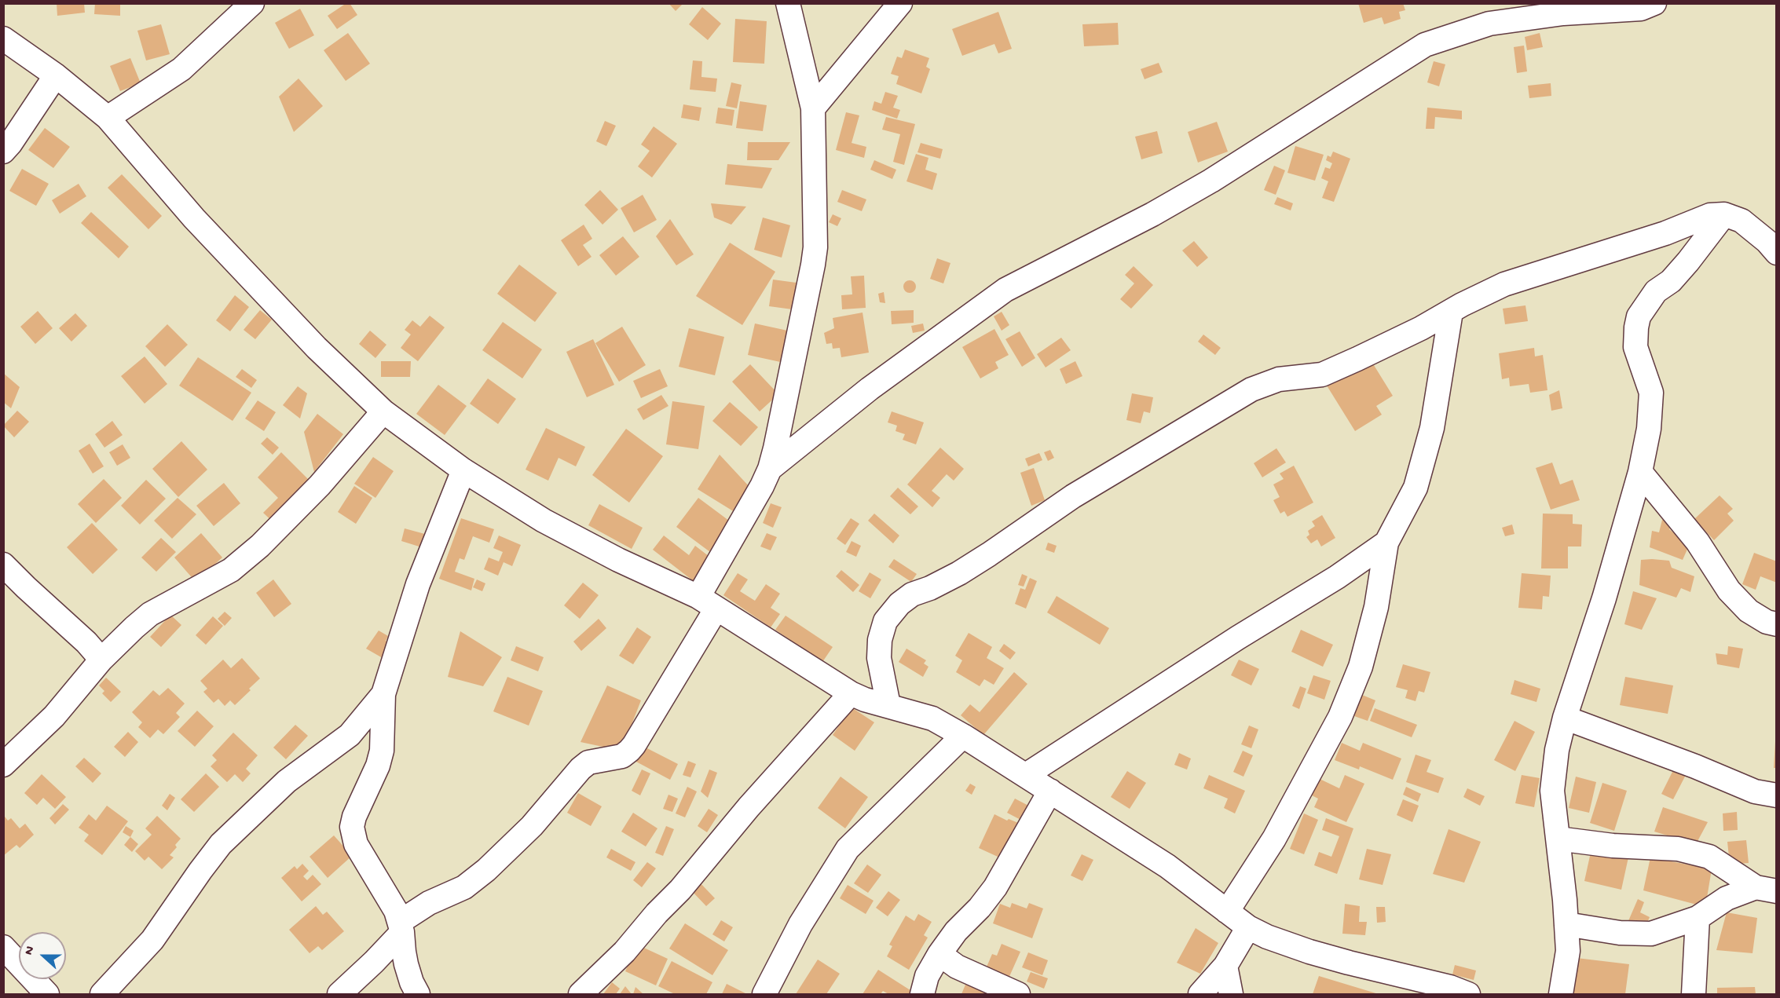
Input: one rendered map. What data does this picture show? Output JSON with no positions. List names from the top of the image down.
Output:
{
  "north": "left"
}
